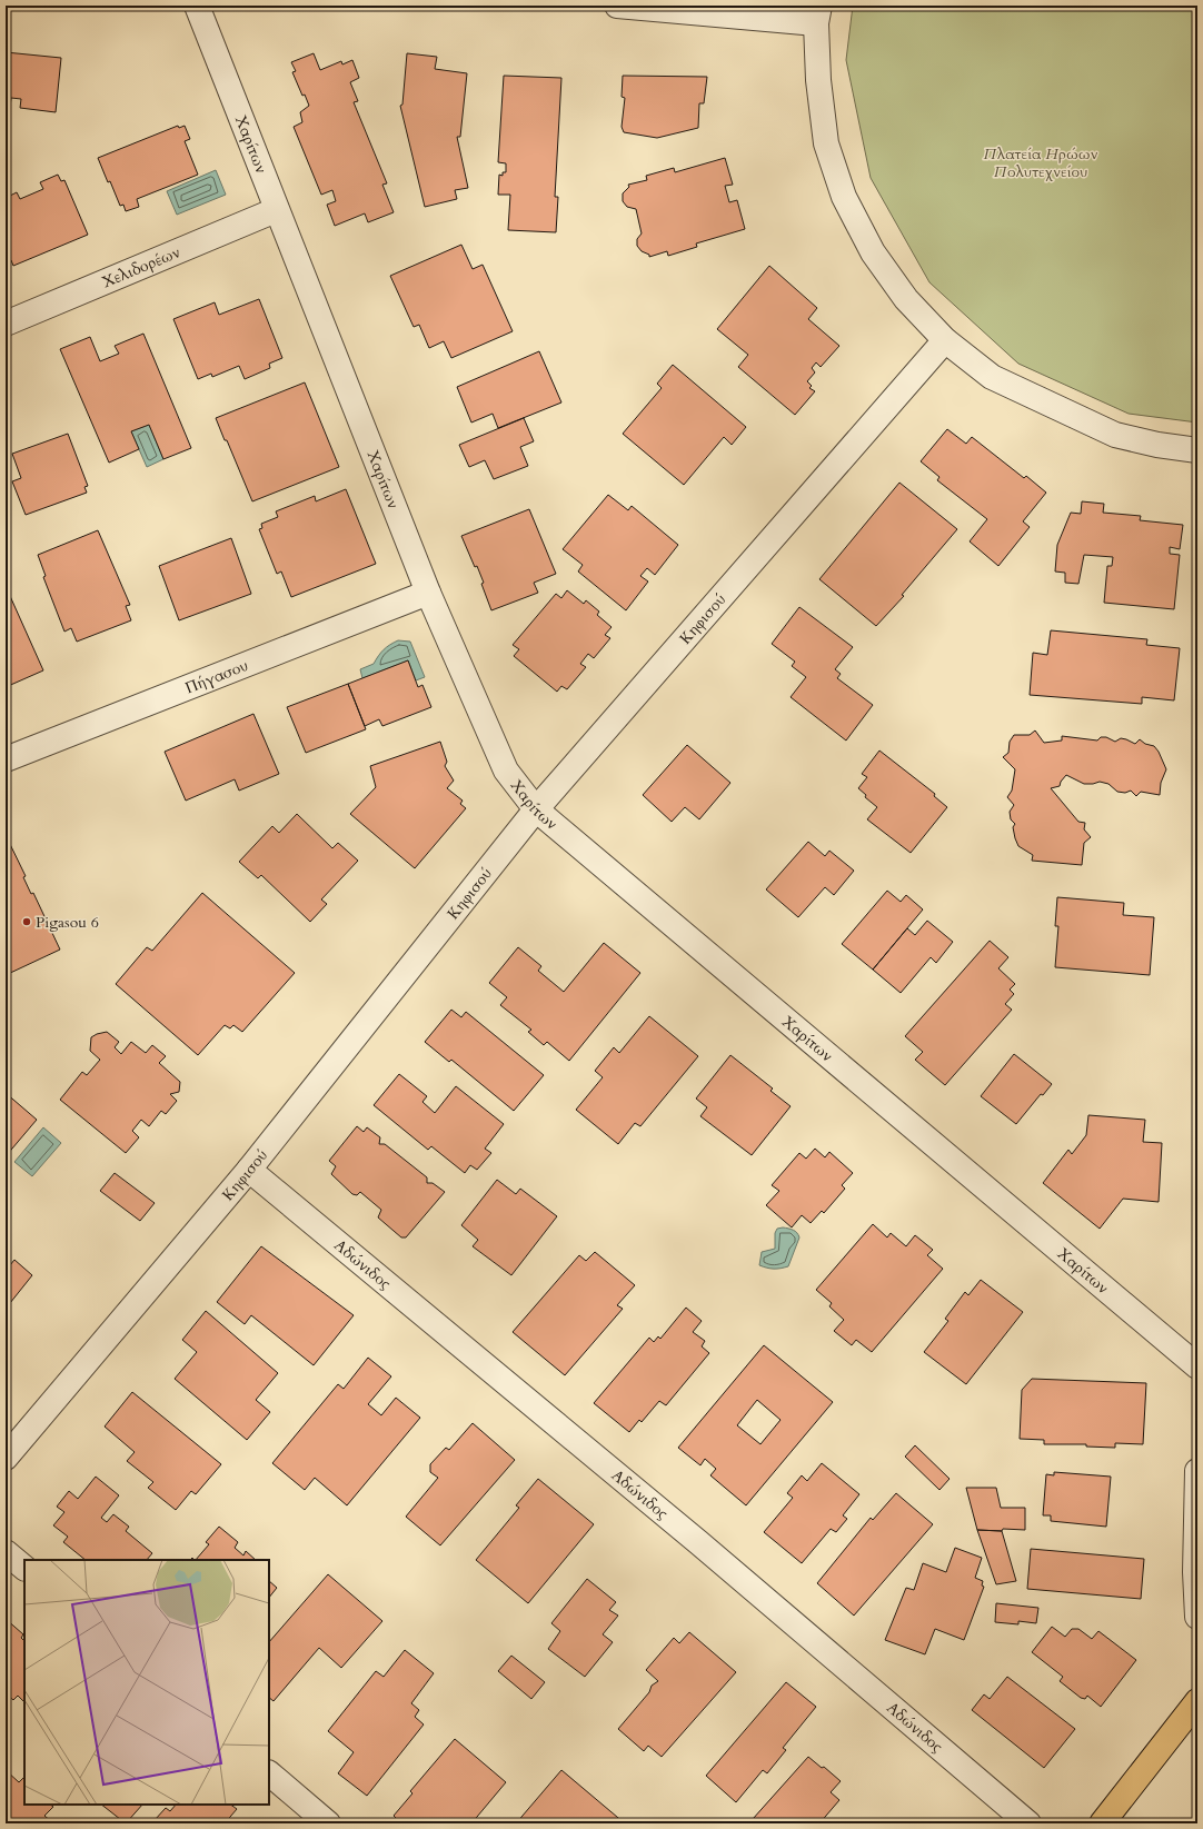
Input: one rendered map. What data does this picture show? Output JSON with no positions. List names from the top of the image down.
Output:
{
  "streets": {
    "street": [
      "Χαρίτων",
      "Χελιδορέων",
      "Κηφισού",
      "Πήγασου",
      "Αδώνιδος"
    ]
  },
  "crossings": [
    ["Χαρίτων", "Χελιδορέων"],
    ["Χαρίτων", "Κηφισού"],
    ["Χαρίτων", "Πήγασου"],
    ["Κηφισού", "Αδώνιδος"]
  ],
  "parks": ["Πλατεία Ηρώων Πολυτεχνείου"],
  "places": ["Pigasou 6"]
}
